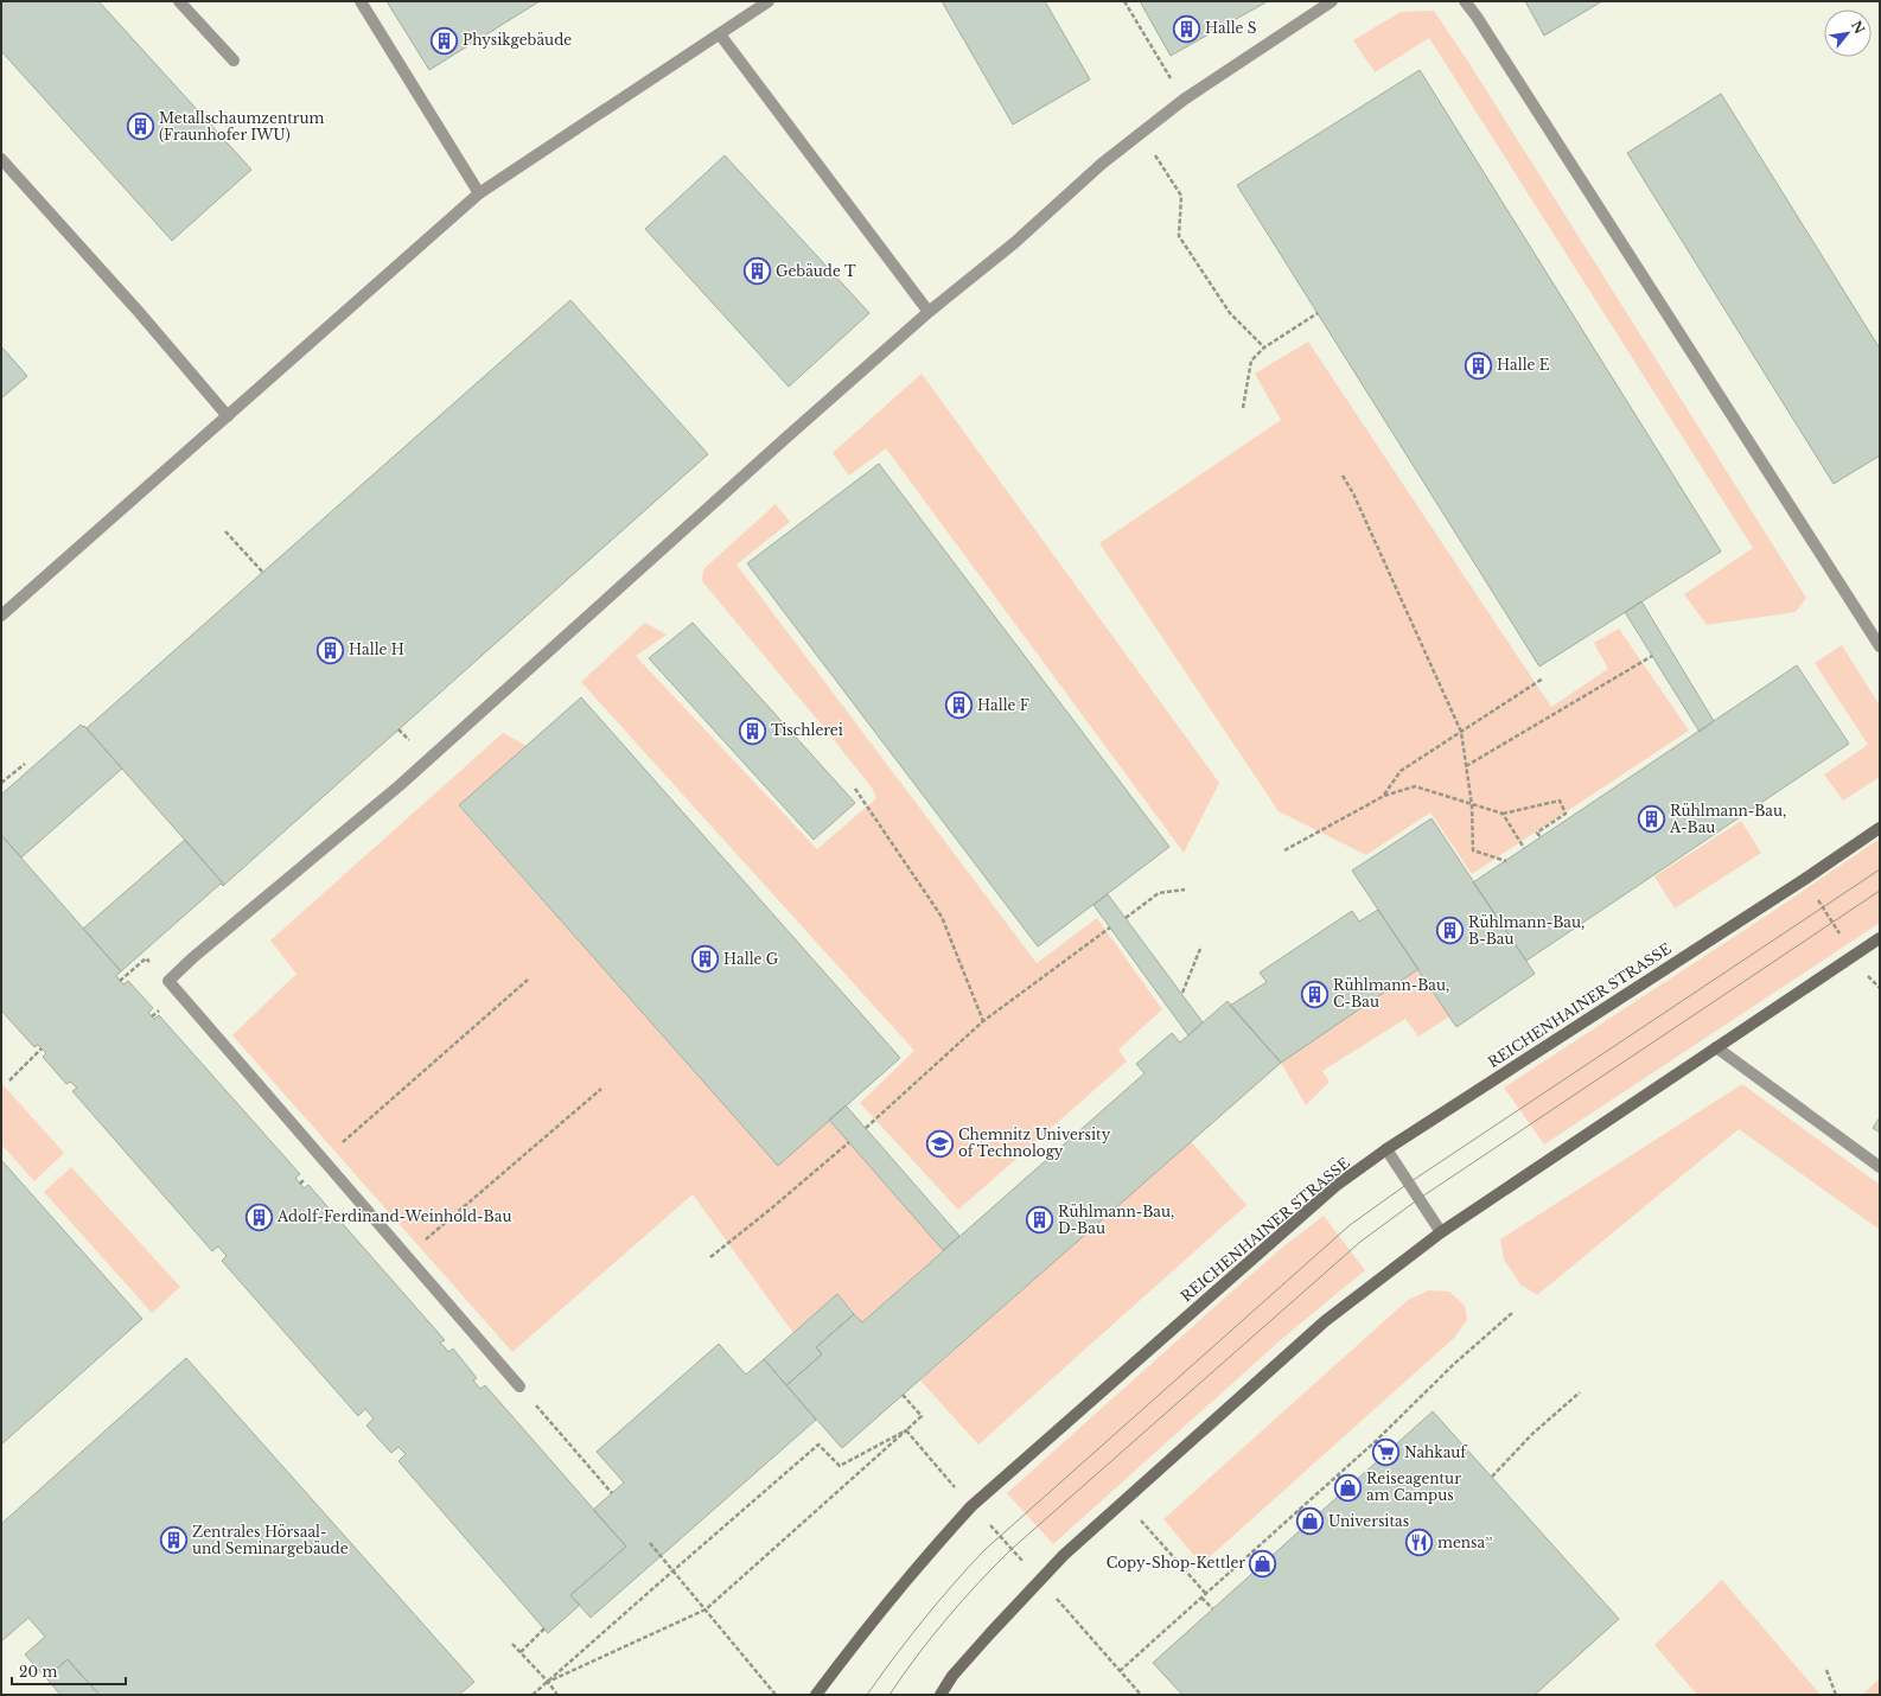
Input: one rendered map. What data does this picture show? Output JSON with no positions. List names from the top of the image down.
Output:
{
  "streets": {
    "street": ["REICHENHAINER STRASSE"]
  },
  "places": {
    "building": [
      "Halle S",
      "Physikgebäude",
      "Metallschaumzentrum (Fraunhofer IWU)",
      "Gebäude T",
      "Halle E",
      "Halle H",
      "Halle F",
      "Tischlerei",
      "Rühlmann-Bau, A-Bau",
      "Rühlmann-Bau, B-Bau",
      "Halle G",
      "Rühlmann-Bau, C-Bau",
      "Adolf-Ferdinand-Weinhold-Bau",
      "Rühlmann-Bau, D-Bau",
      "Zentrales Hörsaal- und Seminargebäude"
    ],
    "school or university": ["Chemnitz University of Technology"],
    "supermarket": ["Nahkauf"],
    "shop": ["Reiseagentur am Campus", "Universitas", "Copy-Shop-Kettler"],
    "restaurant": ["mensa⁵⁵"]
  },
  "scale_bar": "20 m",
  "north": "top right"
}
